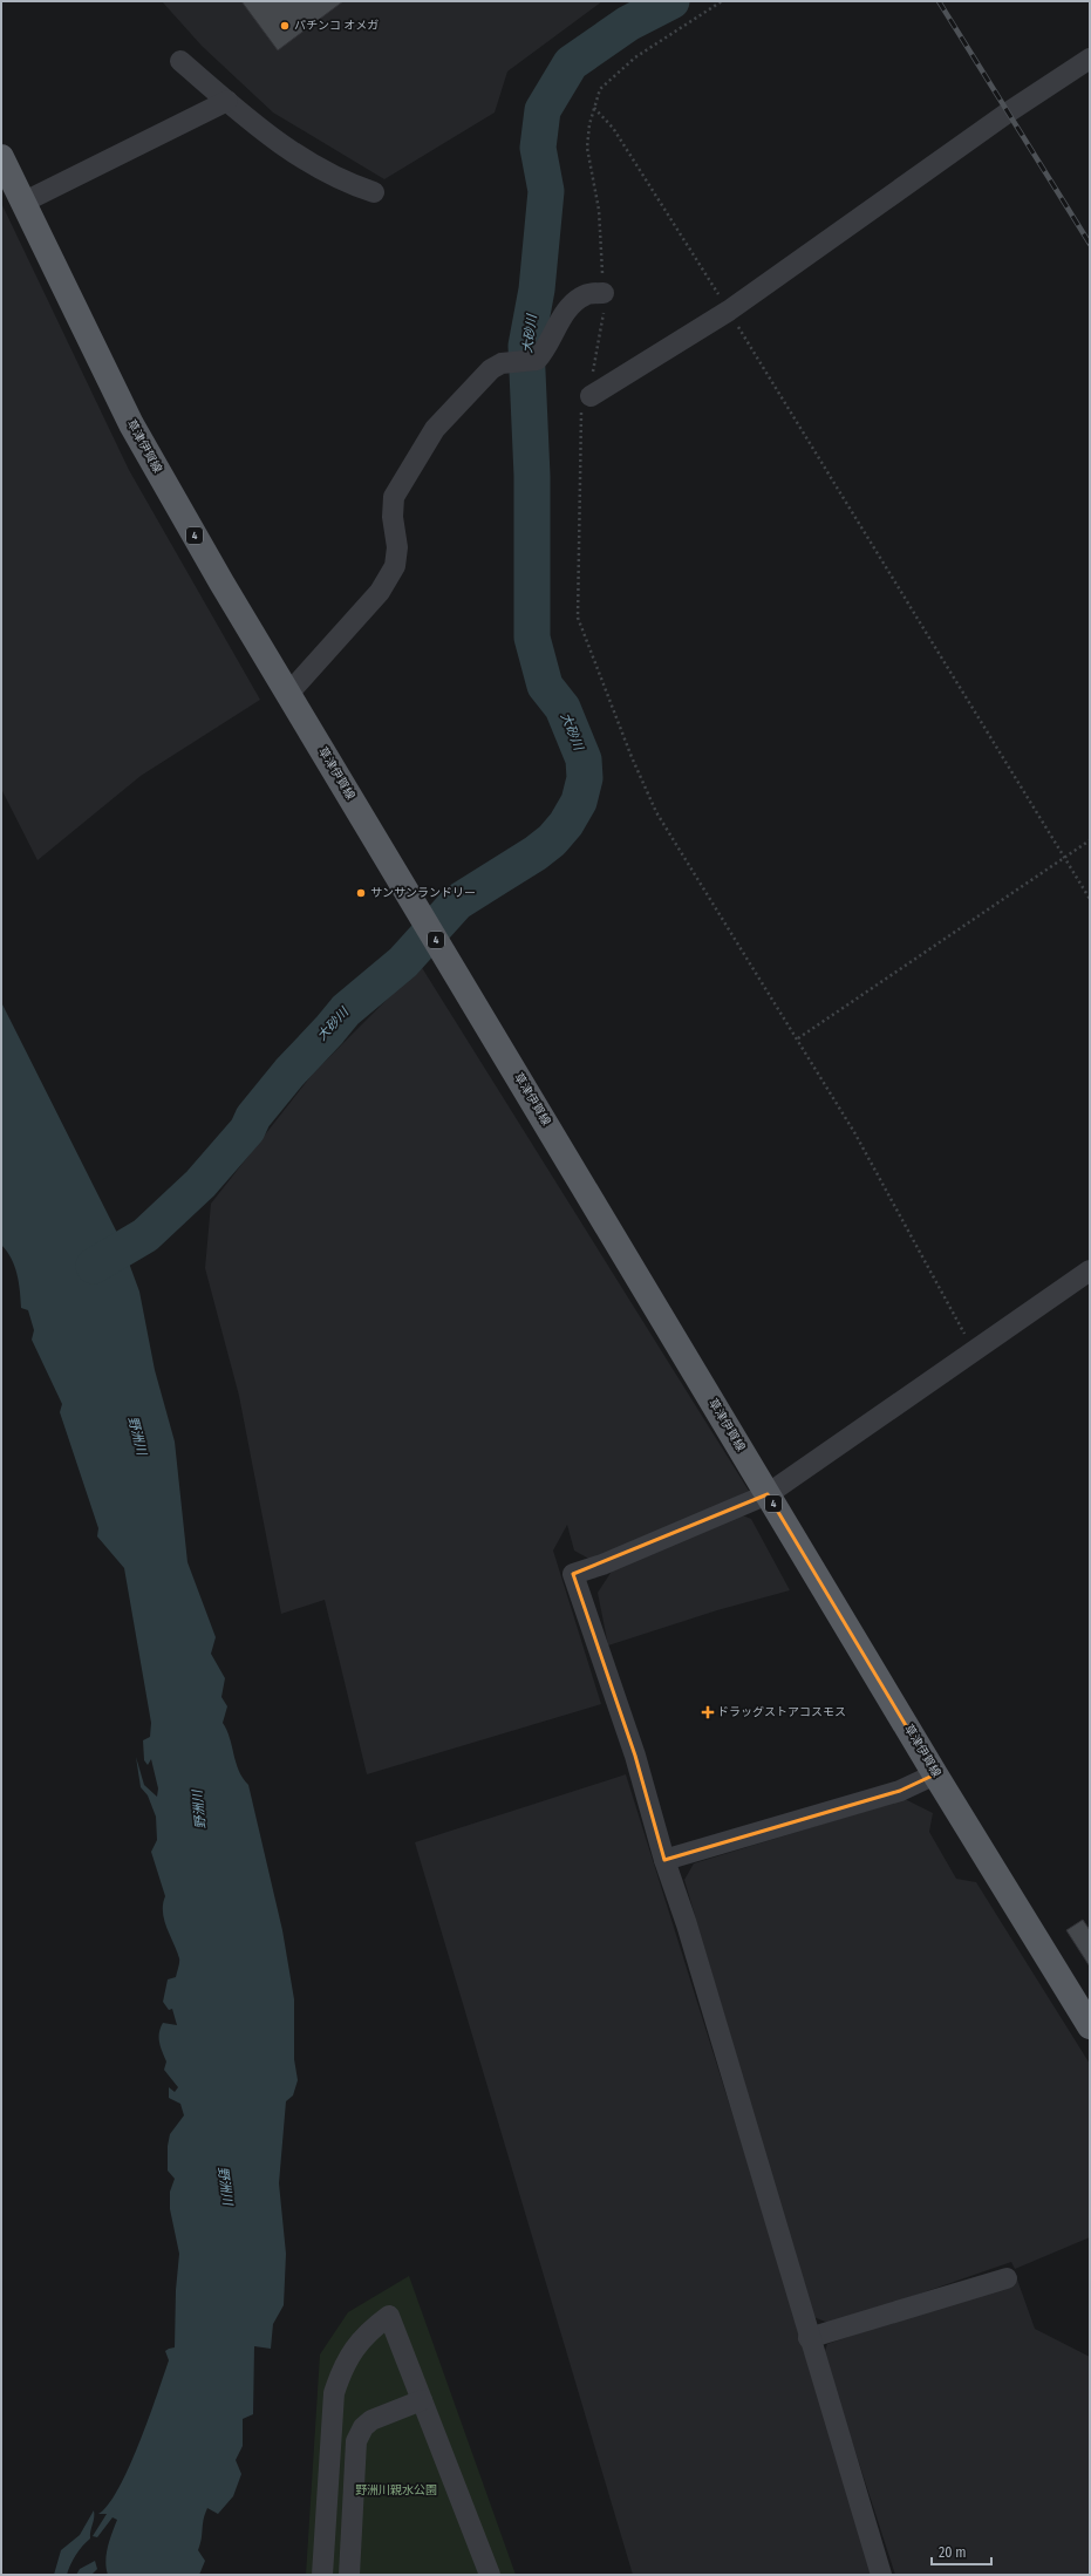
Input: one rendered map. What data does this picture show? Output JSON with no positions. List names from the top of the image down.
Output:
{
  "streets": {
    "main road": ["草津伊賀線", "4"]
  },
  "water": ["大砂川", "野洲川"],
  "parks": ["野洲川親水公園"],
  "places": {
    "other": ["パチンコ オメガ", "サンサンランドリー"],
    "health": ["ドラッグストアコスモス"]
  },
  "scale_bar": "20 m"
}
